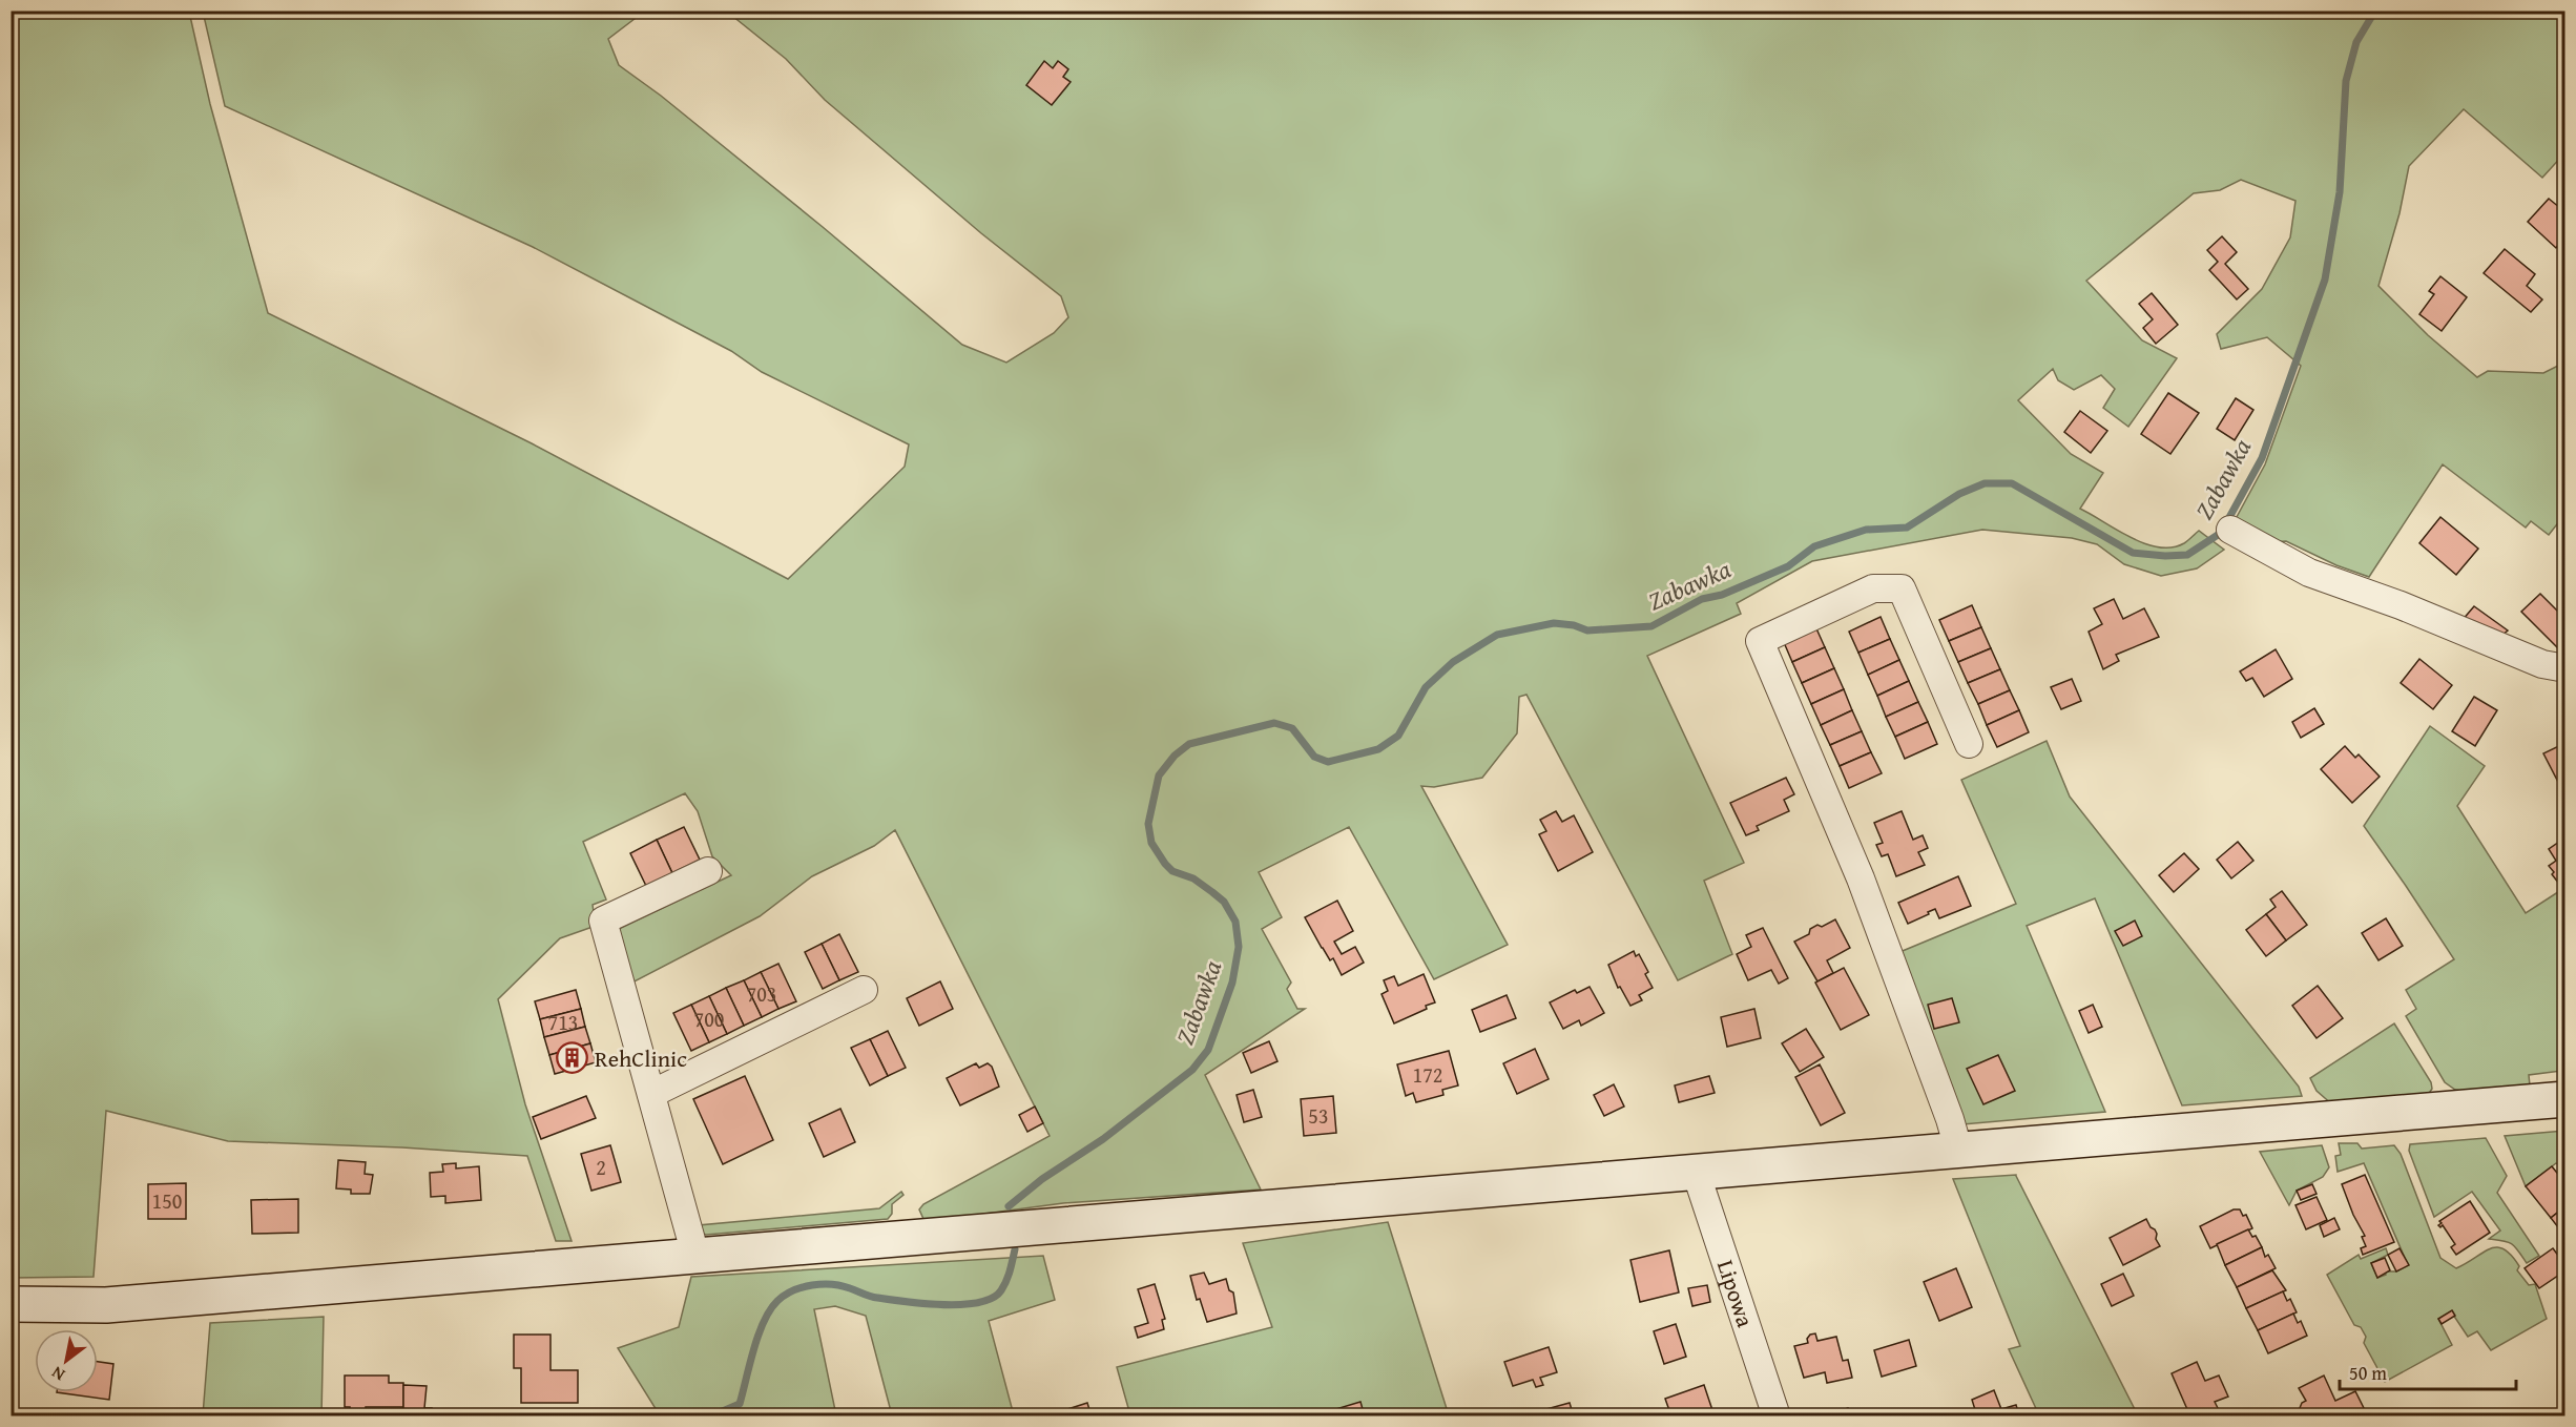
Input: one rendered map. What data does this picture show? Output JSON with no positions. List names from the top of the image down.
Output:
{
  "streets": {
    "street": ["Lipowa"]
  },
  "water": ["Zabawka"],
  "places": {
    "building": ["RehClinic"]
  },
  "house_numbers": [
    "703",
    "700",
    "713",
    "172",
    "53",
    "2",
    "150"
  ],
  "scale_bar": "50 m",
  "north": "bottom left"
}
